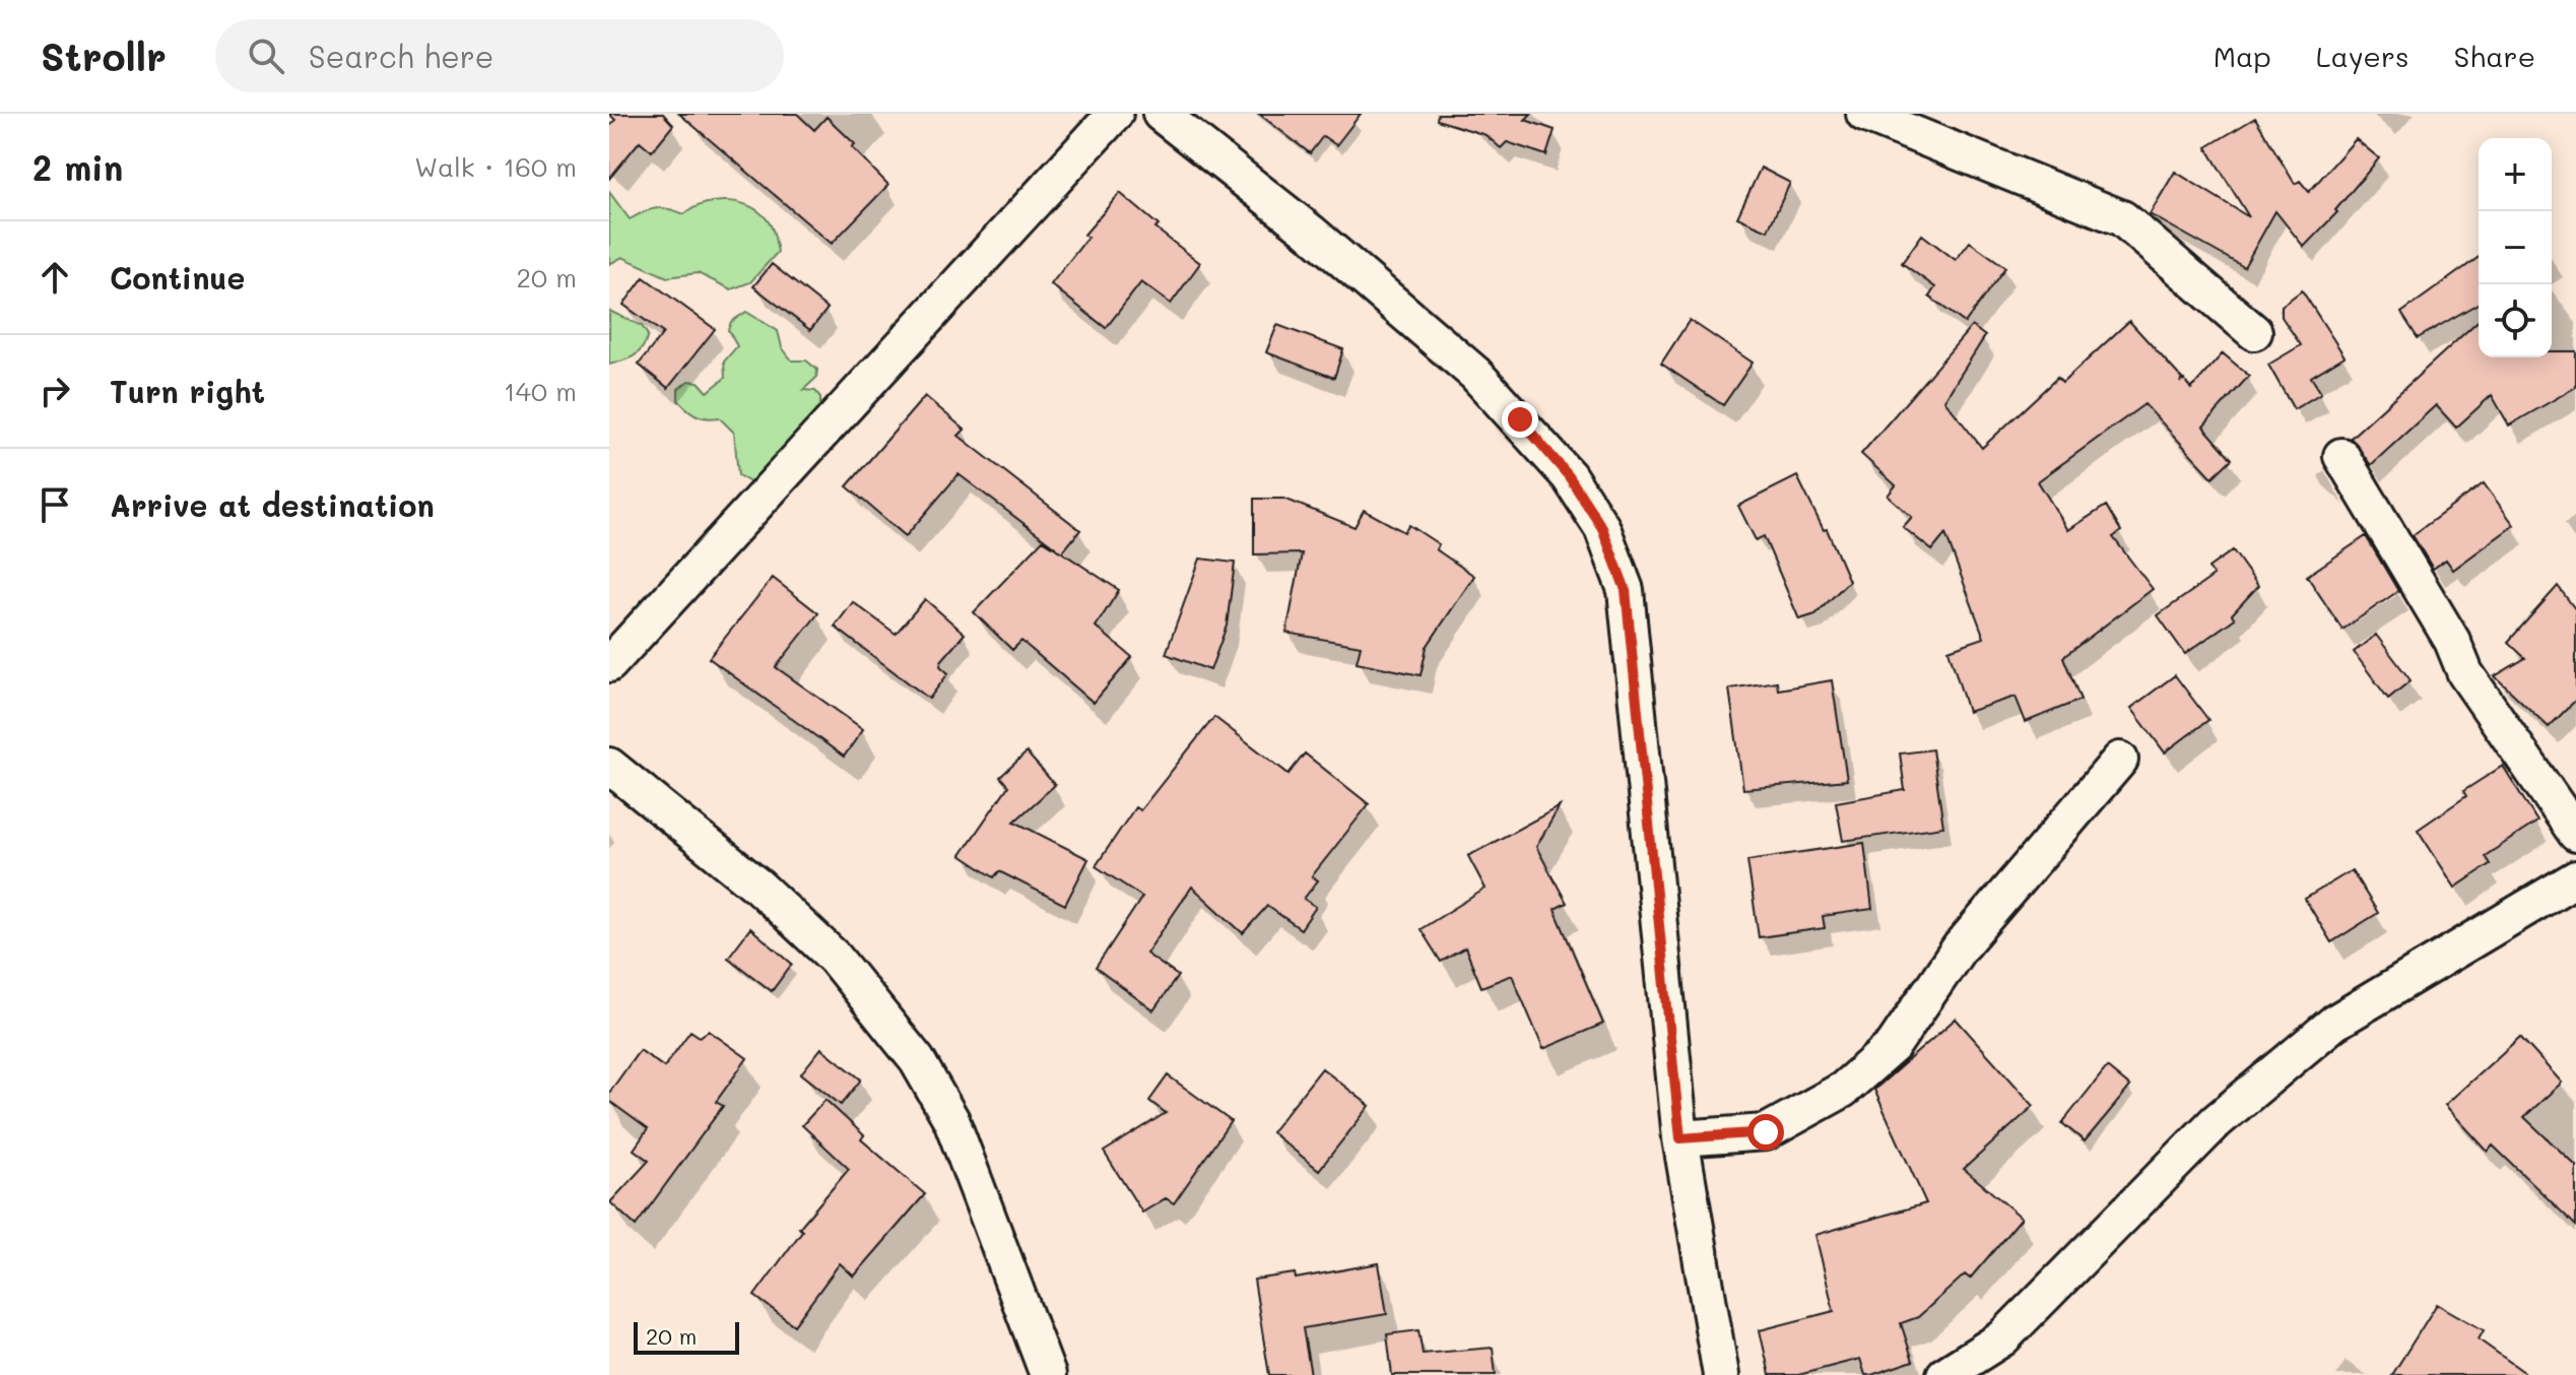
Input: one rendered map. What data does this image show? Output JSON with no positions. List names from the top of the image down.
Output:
{
  "scale_bar": "20 m",
  "page": {
    "header": "Strollr",
    "search": "Search here",
    "nav": ["Map", "Layers", "Share"],
    "heading": ["2 min", "Walk · 160 m"],
    "map_buttons": ["+", "−"],
    "list": [
      ["Continue", "20 m"],
      ["Turn right", "140 m"],
      "Arrive at destination"
    ],
    "scale": "20 m"
  }
}
